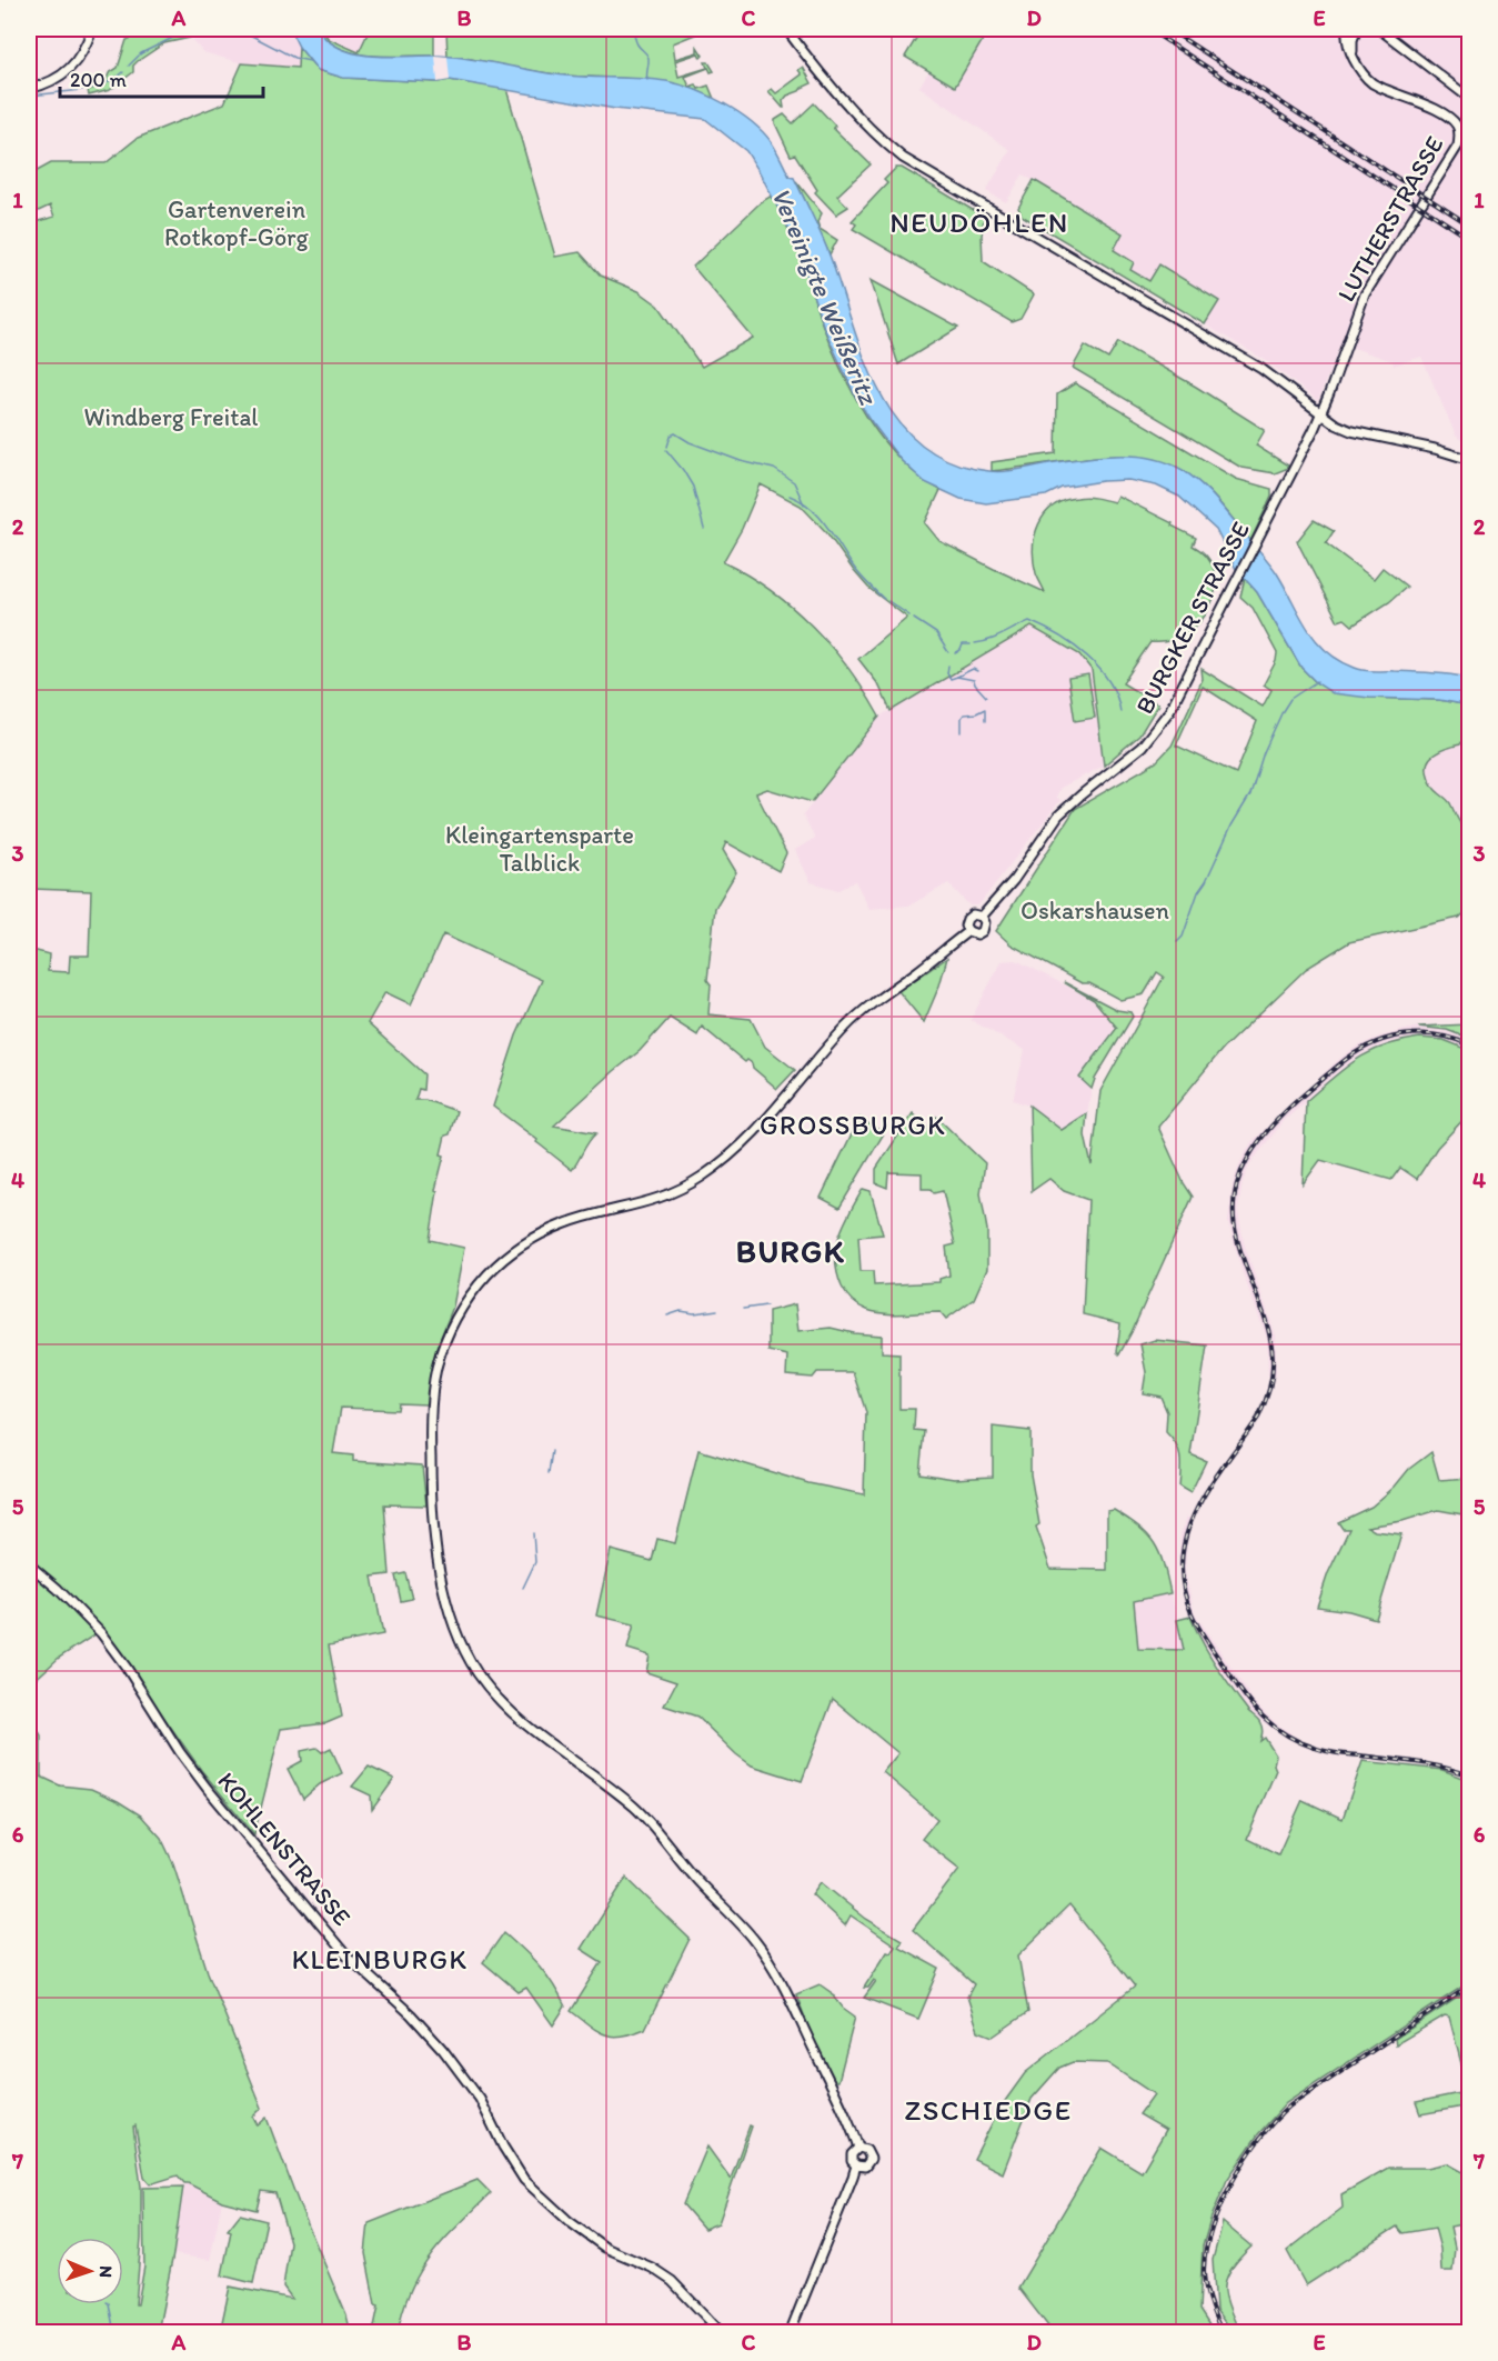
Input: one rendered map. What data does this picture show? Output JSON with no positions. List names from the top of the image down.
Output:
{
  "streets": {
    "main road": ["LUTHERSTRASSE", "BURGKER STRASSE", "KOHLENSTRASSE"]
  },
  "crossings": [
    ["LUTHERSTRASSE", "BURGKER STRASSE"]
  ],
  "districts": [
    "NEUDÖHLEN",
    "GROSSBURGK",
    "BURGK",
    "KLEINBURGK",
    "ZSCHIEDGE"
  ],
  "water": ["Vereinigte Weißeritz"],
  "parks": [
    "Gartenverein Rotkopf-Görg",
    "Windberg Freital",
    "Kleingartensparte Talblick",
    "Oskarshausen"
  ],
  "scale_bar": "200 m",
  "north": "right",
  "grid": {
    "columns": [
      "A",
      "B",
      "C",
      "D",
      "E"
    ],
    "rows": [
      "1",
      "2",
      "3",
      "4",
      "5",
      "6",
      "7"
    ]
  }
}
